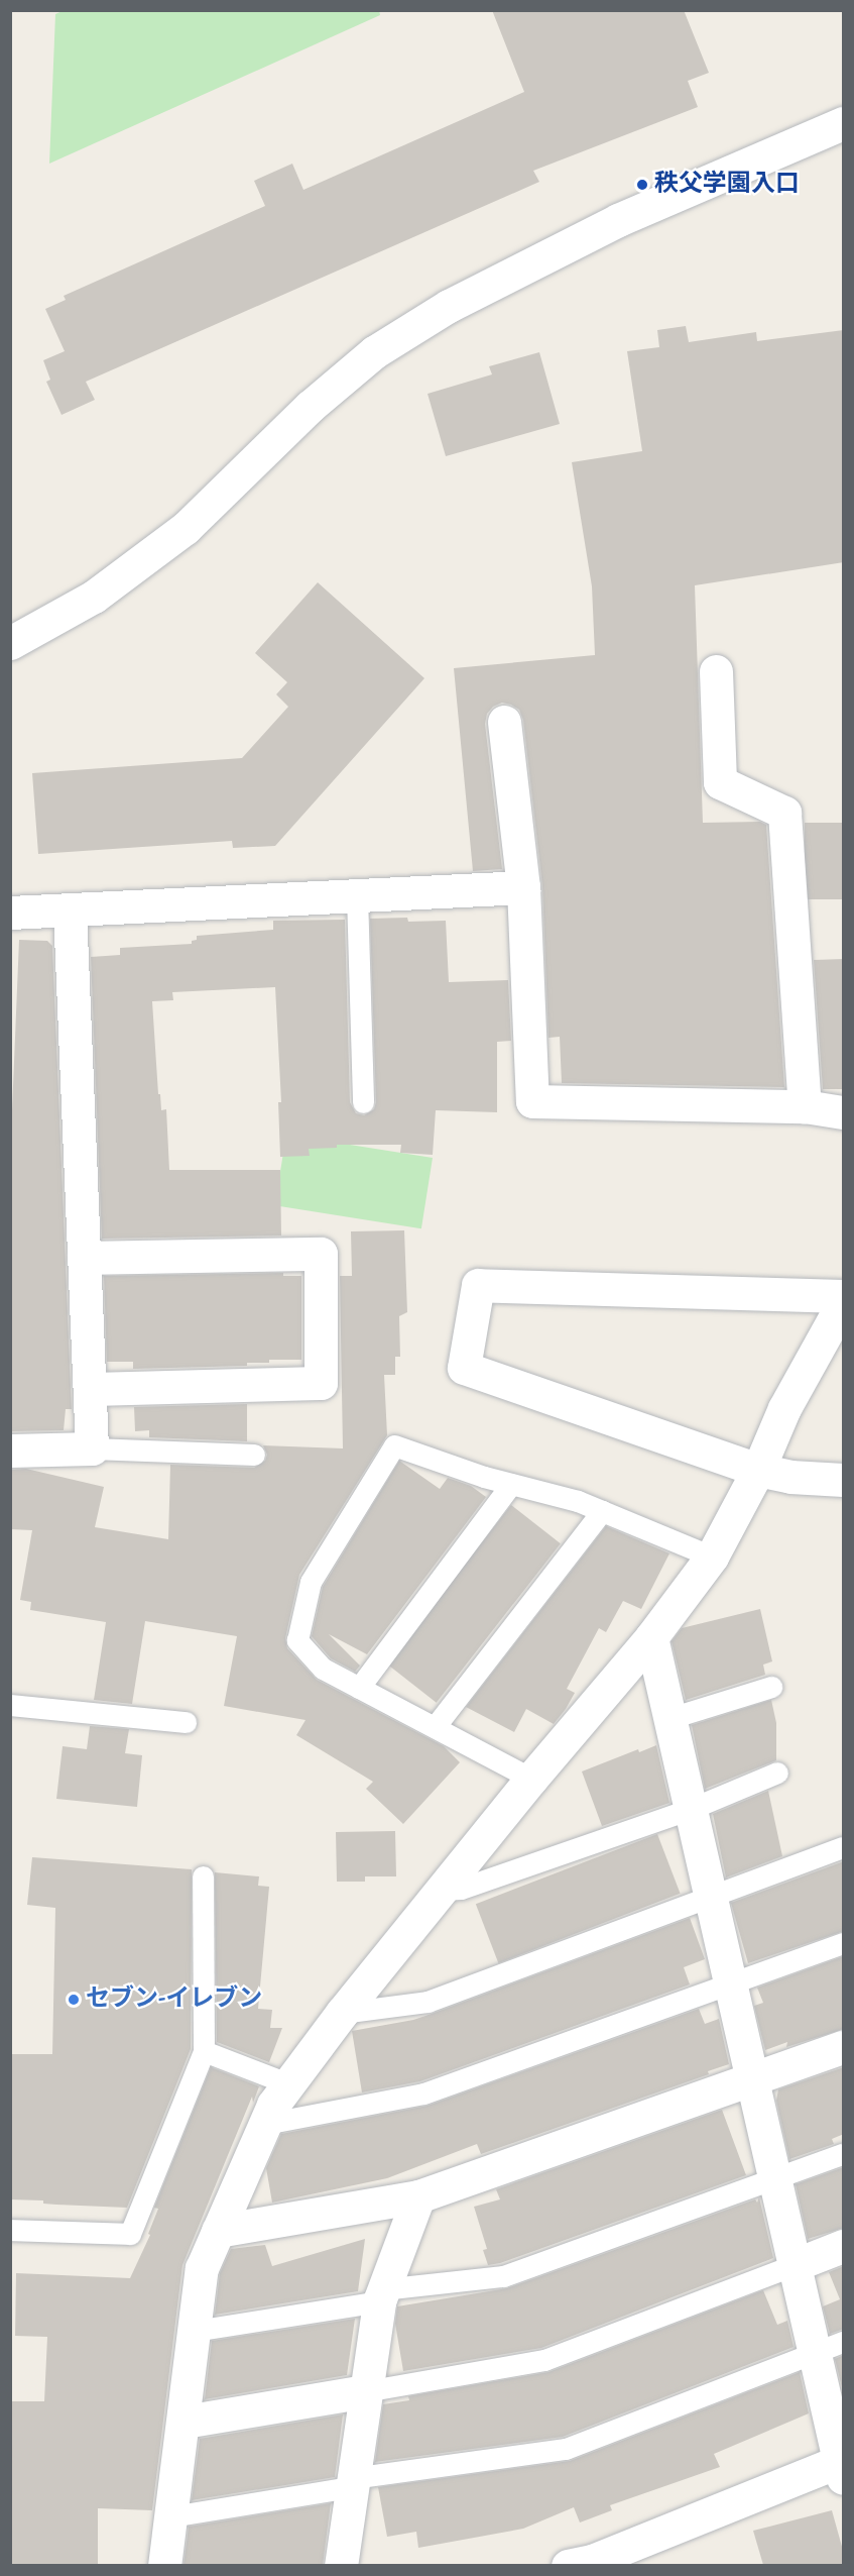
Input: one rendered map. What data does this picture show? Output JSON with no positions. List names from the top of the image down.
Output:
{
  "places": ["秩父学園入口", "セブン-イレブン"]
}
